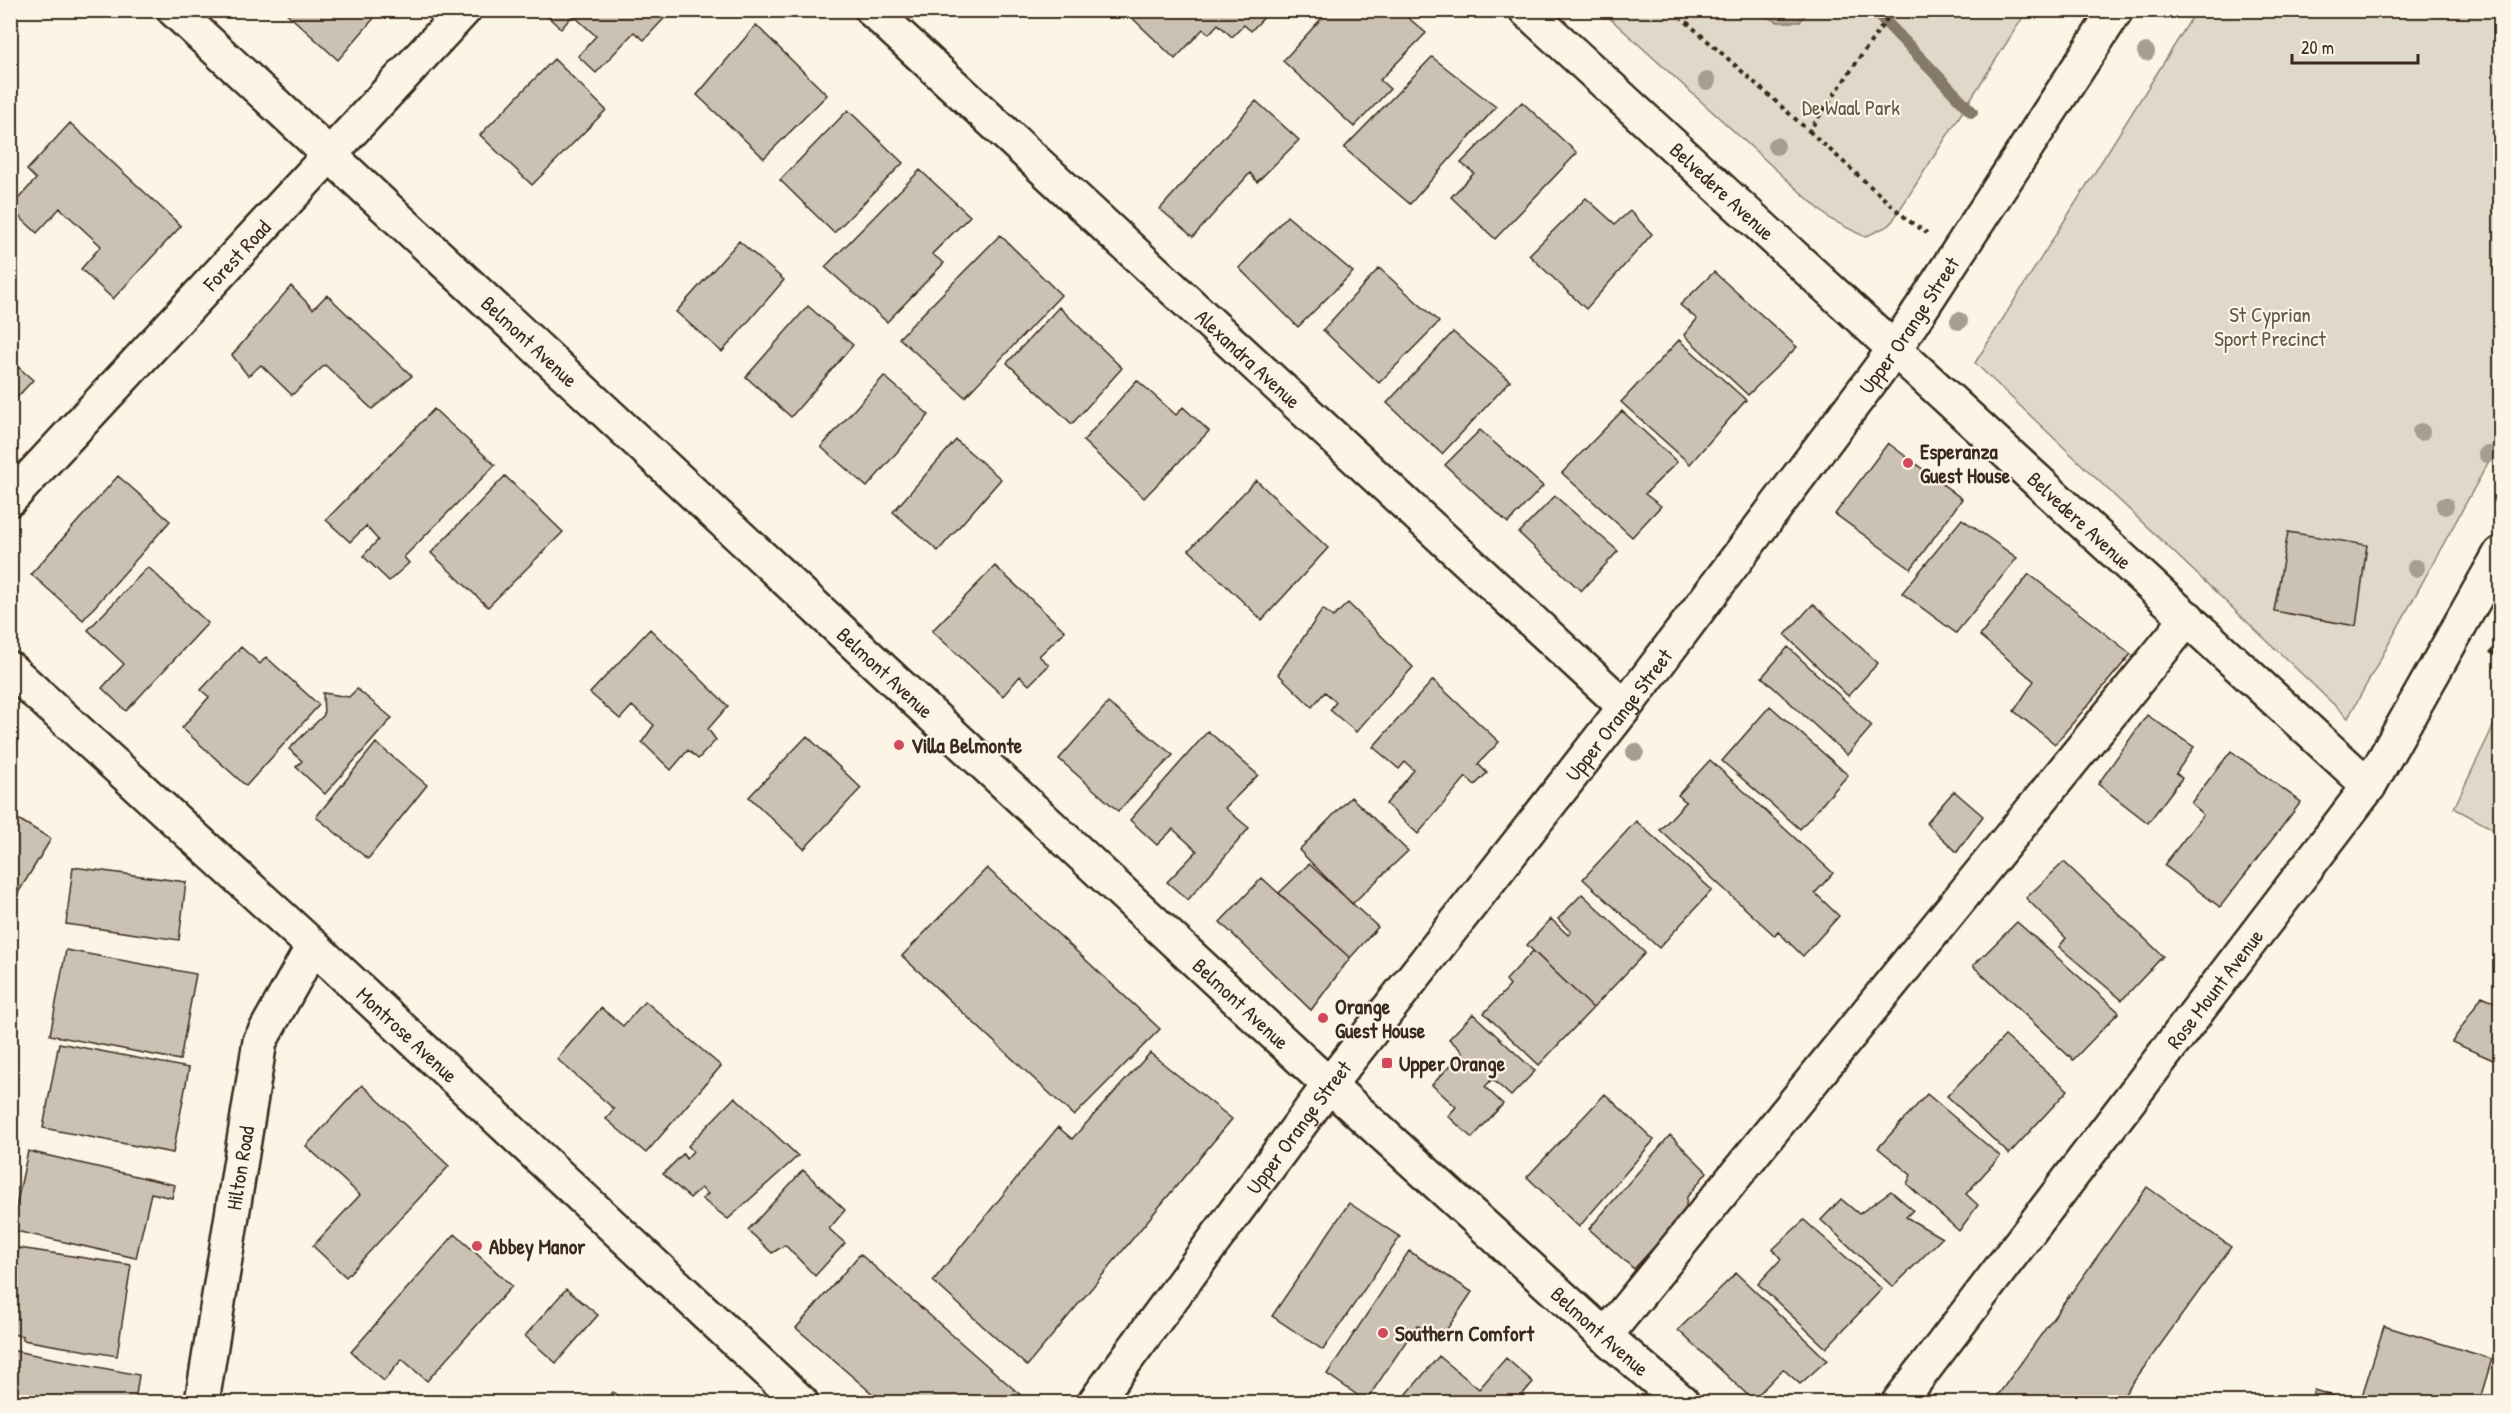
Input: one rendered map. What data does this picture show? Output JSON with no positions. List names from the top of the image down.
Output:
{
  "streets": {
    "street": [
      "Belvedere Avenue",
      "Forest Road",
      "Upper Orange Street",
      "Belmont Avenue",
      "Alexandra Avenue",
      "Rose Mount Avenue",
      "Montrose Avenue",
      "Hilton Road"
    ]
  },
  "crossings": [
    ["Belvedere Avenue", "Upper Orange Street"],
    ["Belvedere Avenue", "Rose Mount Avenue"],
    ["Forest Road", "Belmont Avenue"],
    ["Upper Orange Street", "Belmont Avenue"],
    ["Upper Orange Street", "Alexandra Avenue"],
    ["Montrose Avenue", "Hilton Road"]
  ],
  "parks": ["De Waal Park", "St Cyprian Sport Precinct"],
  "places": {
    "other": [
      "Esperanza Guest House",
      "Villa Belmonte",
      "Orange Guest House",
      "Abbey Manor",
      "Southern Comfort"
    ],
    "transit": ["Upper Orange"]
  },
  "scale_bar": "20 m"
}
